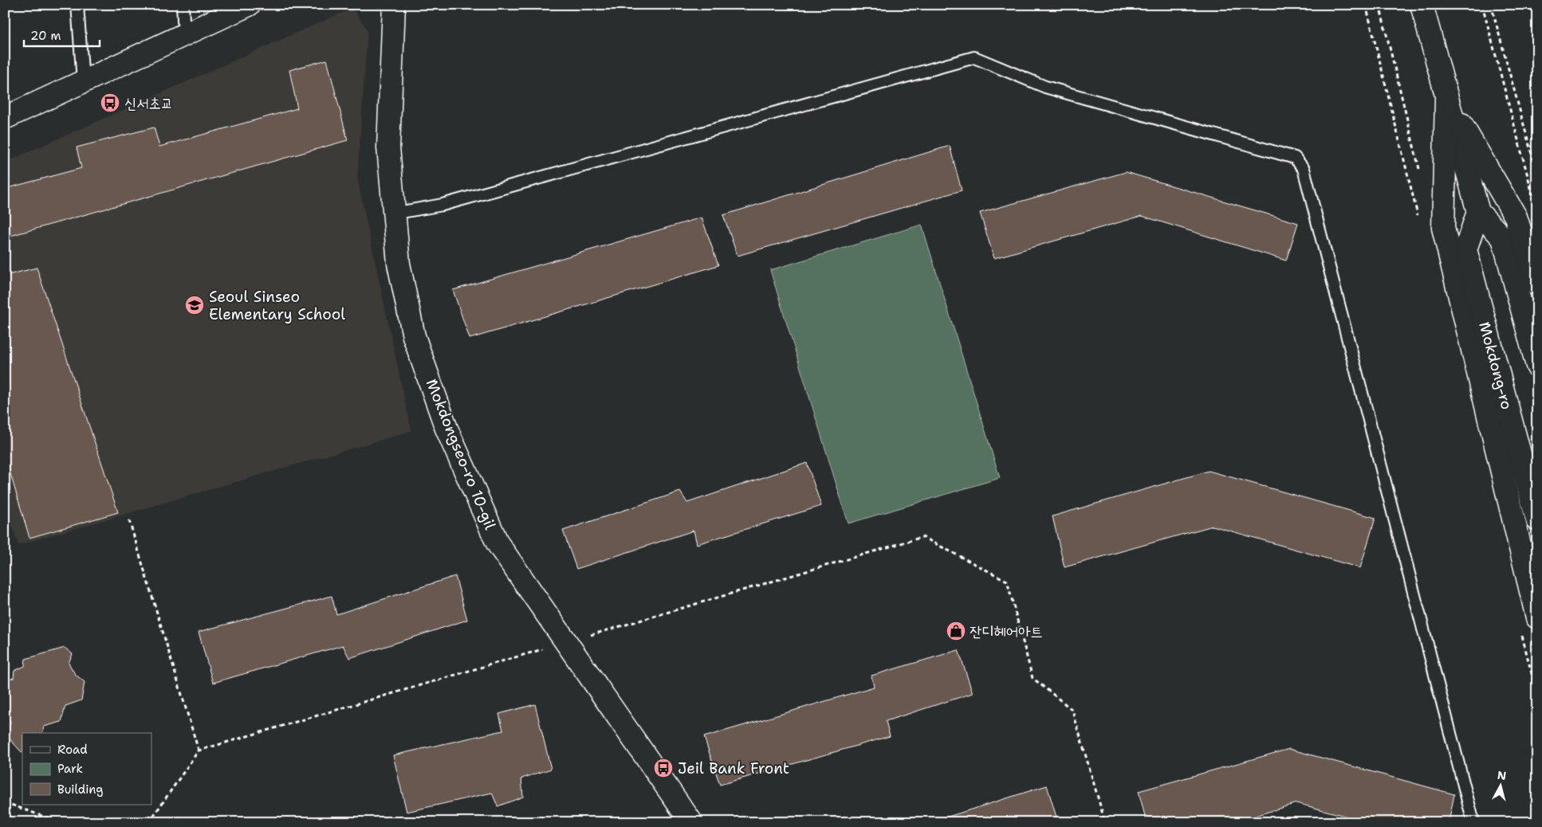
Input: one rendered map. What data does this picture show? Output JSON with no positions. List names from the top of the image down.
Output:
{
  "streets": {
    "main road": ["Mokdong-ro", "Mokdongseo-ro 10-gil"]
  },
  "places": {
    "bus stop": ["신서초교", "Jeil Bank Front"],
    "school or university": ["Seoul Sinseo Elementary School"],
    "shop": ["잔디헤어아트"]
  },
  "legend": ["Road", "Park", "Building"],
  "scale_bar": "20 m",
  "north": "top"
}
